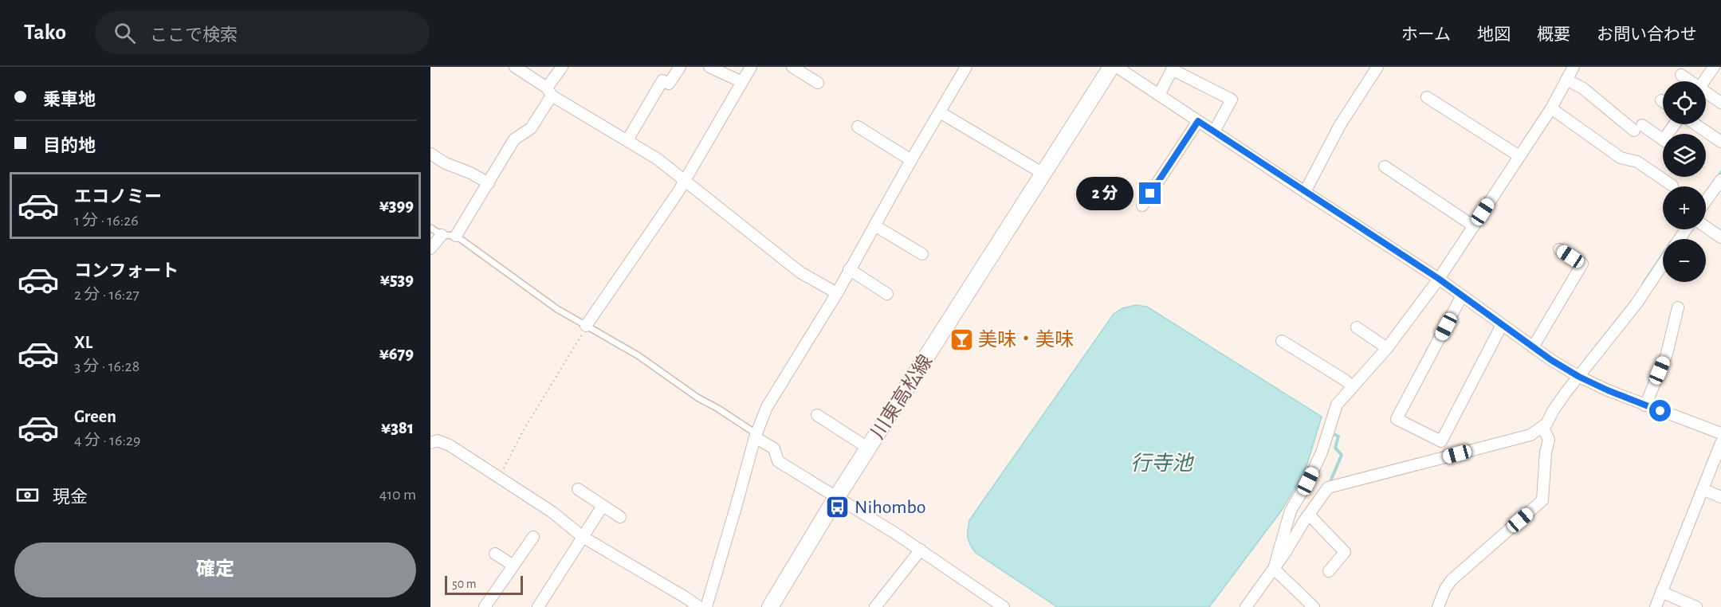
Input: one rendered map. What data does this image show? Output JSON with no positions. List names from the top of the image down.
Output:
{
  "streets": {
    "main road": ["川東高松線"]
  },
  "water": ["行寺池"],
  "places": {
    "bar": ["美味・美味"],
    "bus stop": ["Nihombo"]
  },
  "scale_bar": "50 m",
  "page": {
    "header": "Tako",
    "search": "ここで検索",
    "nav": [
      "ホーム",
      "地図",
      "概要",
      "お問い合わせ"
    ],
    "banner": ["乗車地", "目的地"],
    "map_buttons": ["+", "−"],
    "list": [
      {
        "name": "エコノミー",
        "note": "1 分 · 16:26",
        "value": "¥399"
      },
      {
        "name": "コンフォート",
        "note": "2 分 · 16:27",
        "value": "¥539"
      },
      {
        "name": "XL",
        "note": "3 分 · 16:28",
        "value": "¥679"
      },
      {
        "name": "Green",
        "note": "4 分 · 16:29",
        "value": "¥381"
      }
    ],
    "bubble": "2 分",
    "pay": ["現金", "410 m"],
    "buttons": "確定",
    "scale": "50 m"
  }
}
